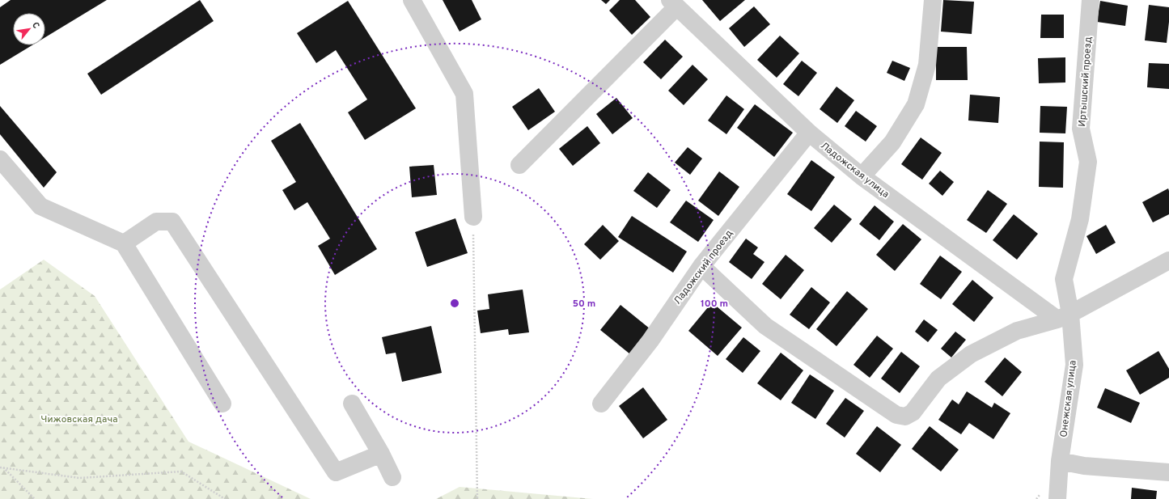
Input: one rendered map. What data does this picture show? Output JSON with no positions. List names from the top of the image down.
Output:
{
  "streets": {
    "street": [
      "Иртышский проезд",
      "Ладожская улица",
      "Ладожский проезд",
      "Онежская улица"
    ]
  },
  "crossings": [
    ["Иртышский проезд", "Ладожская улица"],
    ["Иртышский проезд", "Онежская улица"],
    ["Ладожская улица", "Ладожский проезд"],
    ["Ладожская улица", "Онежская улица"]
  ],
  "parks": ["Чижовская дача"],
  "north": "top right",
  "rings": ["50 m", "100 m"]
}
